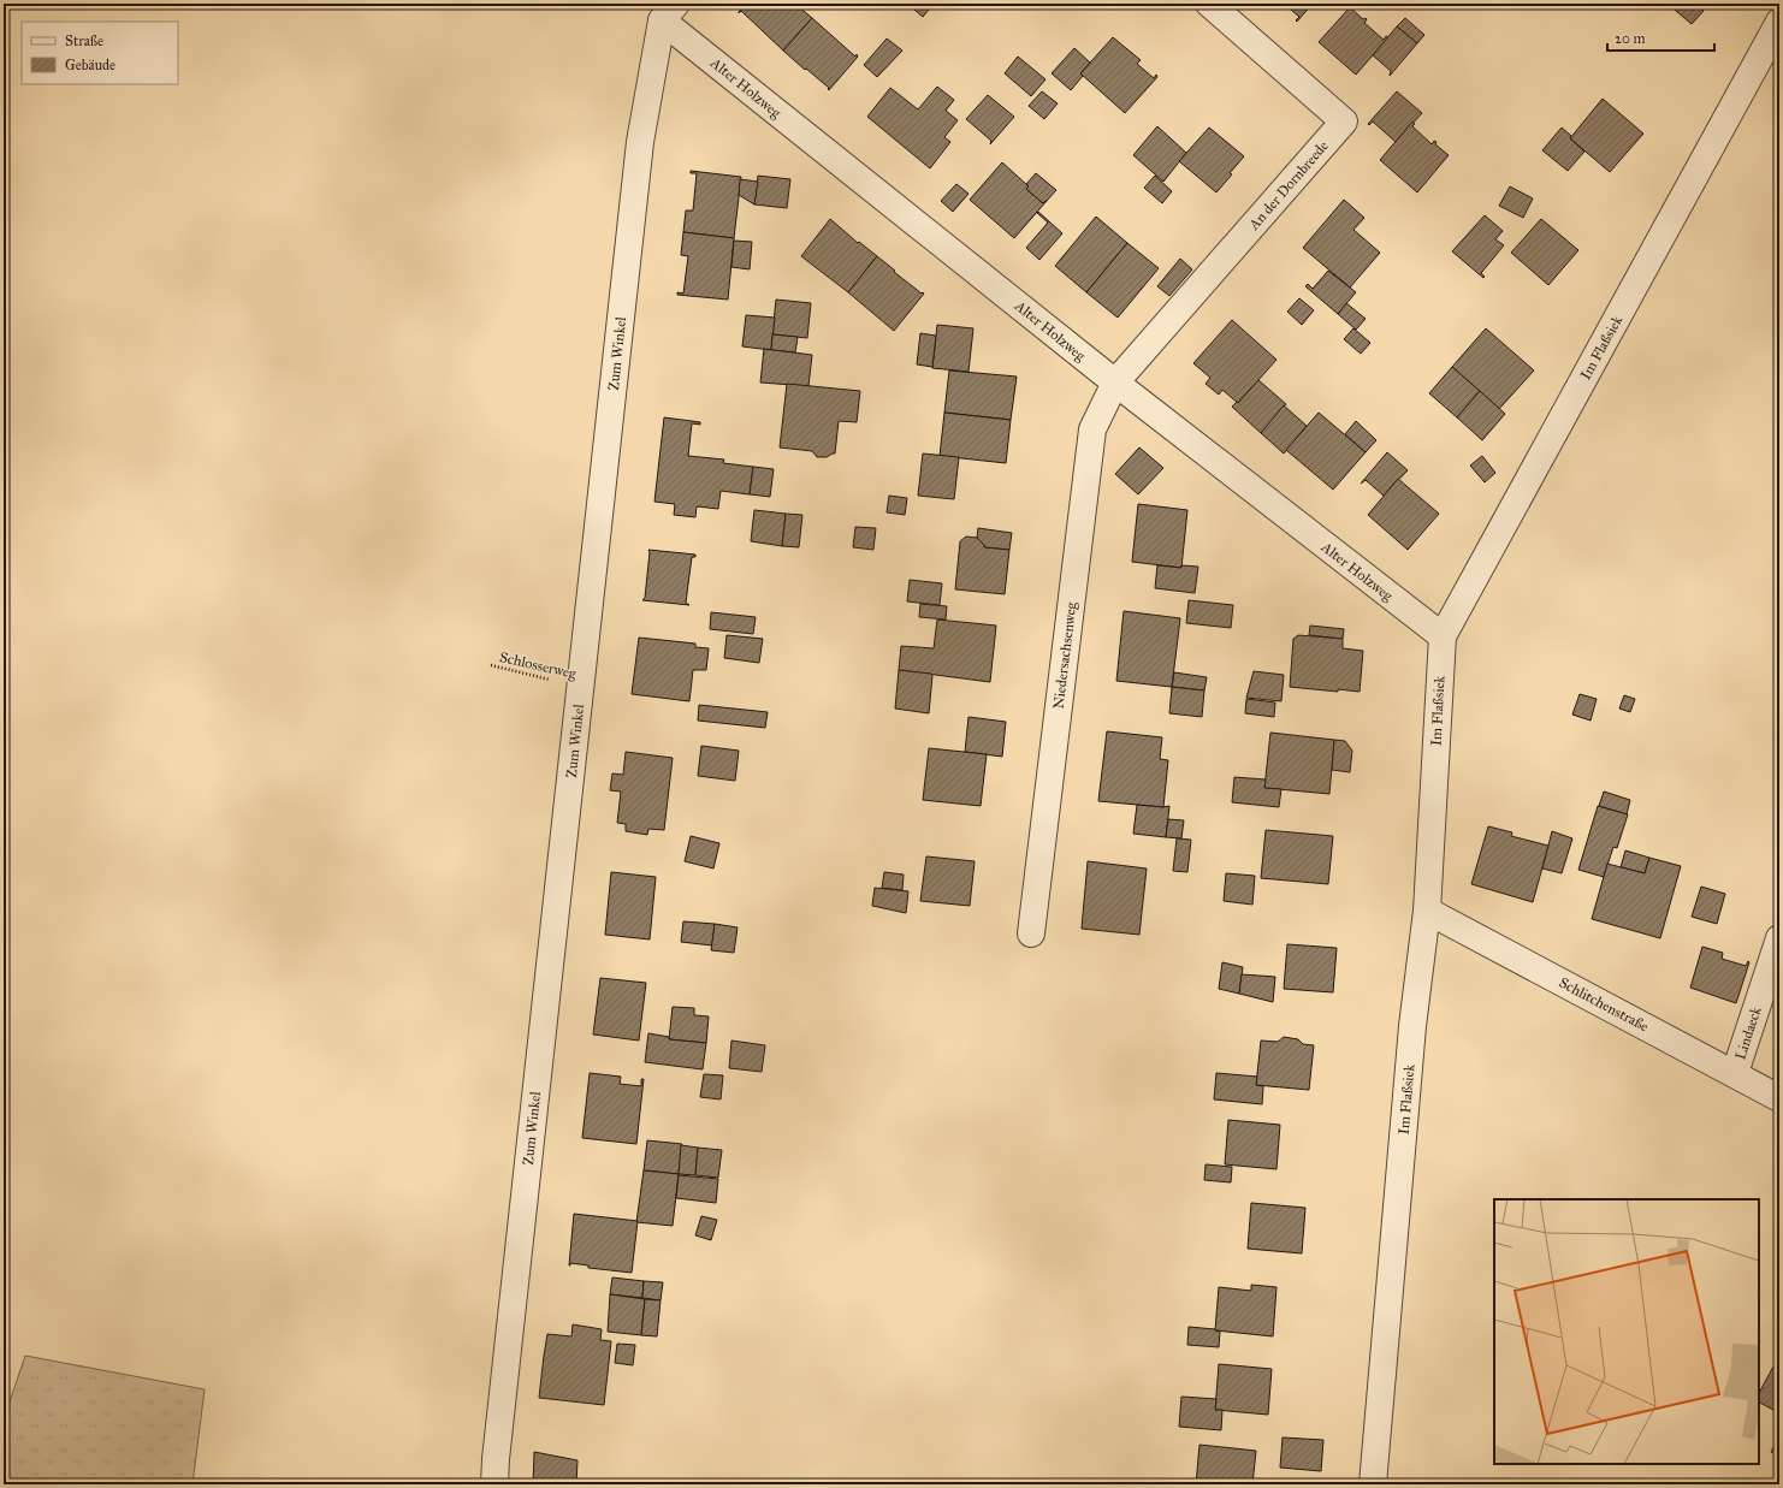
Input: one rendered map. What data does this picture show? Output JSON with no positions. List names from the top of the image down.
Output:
{
  "streets": {
    "street": [
      "Alter Holzweg",
      "An der Dornbreede",
      "Im Flaßsiek",
      "Zum Winkel",
      "Niedersachsenweg",
      "Schlitchenstraße",
      "Lindaeck"
    ],
    "path": ["Schlosserweg"]
  },
  "crossings": [
    ["Alter Holzweg", "An der Dornbreede"],
    ["Alter Holzweg", "Im Flaßsiek"],
    ["Alter Holzweg", "Zum Winkel"],
    ["Alter Holzweg", "Niedersachsenweg"],
    ["An der Dornbreede", "Niedersachsenweg"],
    ["Im Flaßsiek", "Schlitchenstraße"],
    ["Zum Winkel", "Schlosserweg"],
    ["Schlitchenstraße", "Lindaeck"]
  ],
  "legend": ["Straße", "Gebäude"],
  "scale_bar": "20 m"
}
